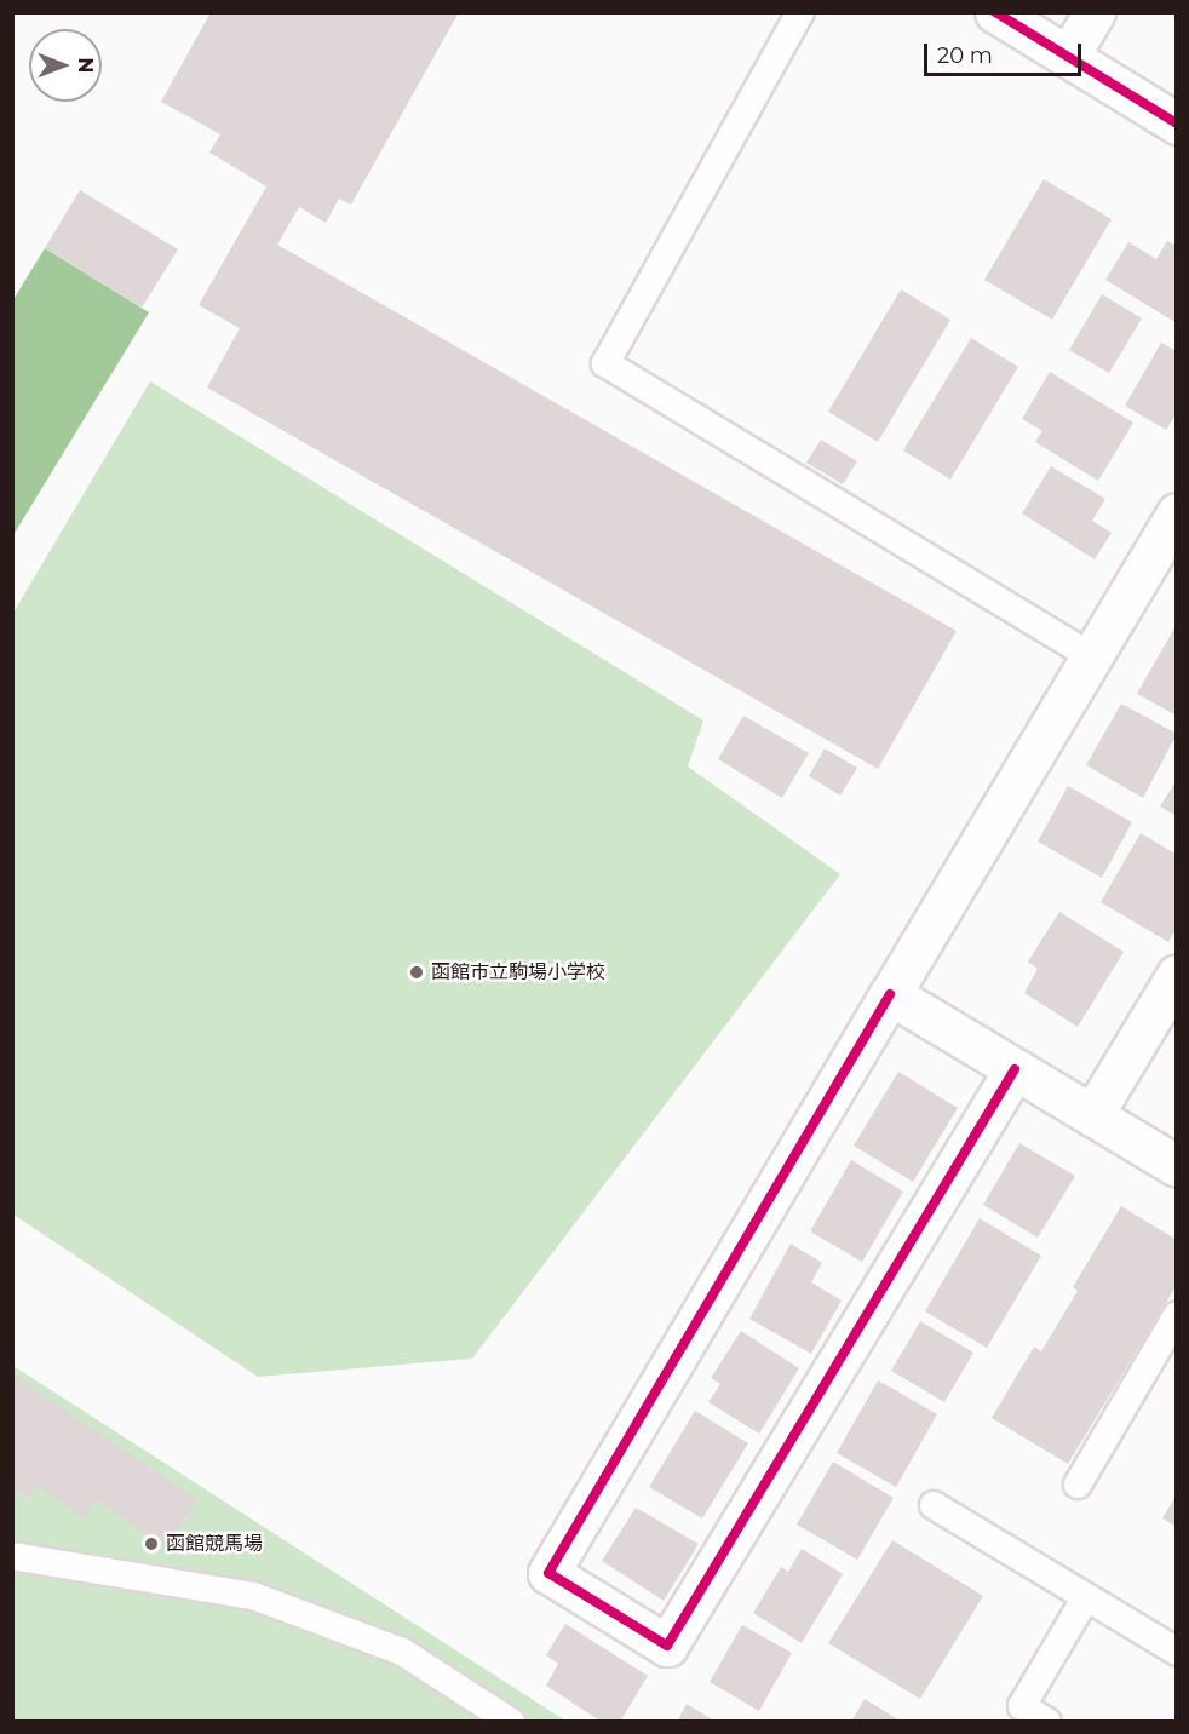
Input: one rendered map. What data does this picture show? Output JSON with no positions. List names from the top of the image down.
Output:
{
  "places": ["函館市立駒場小学校", "函館競馬場"],
  "scale_bar": "20 m",
  "north": "right"
}
